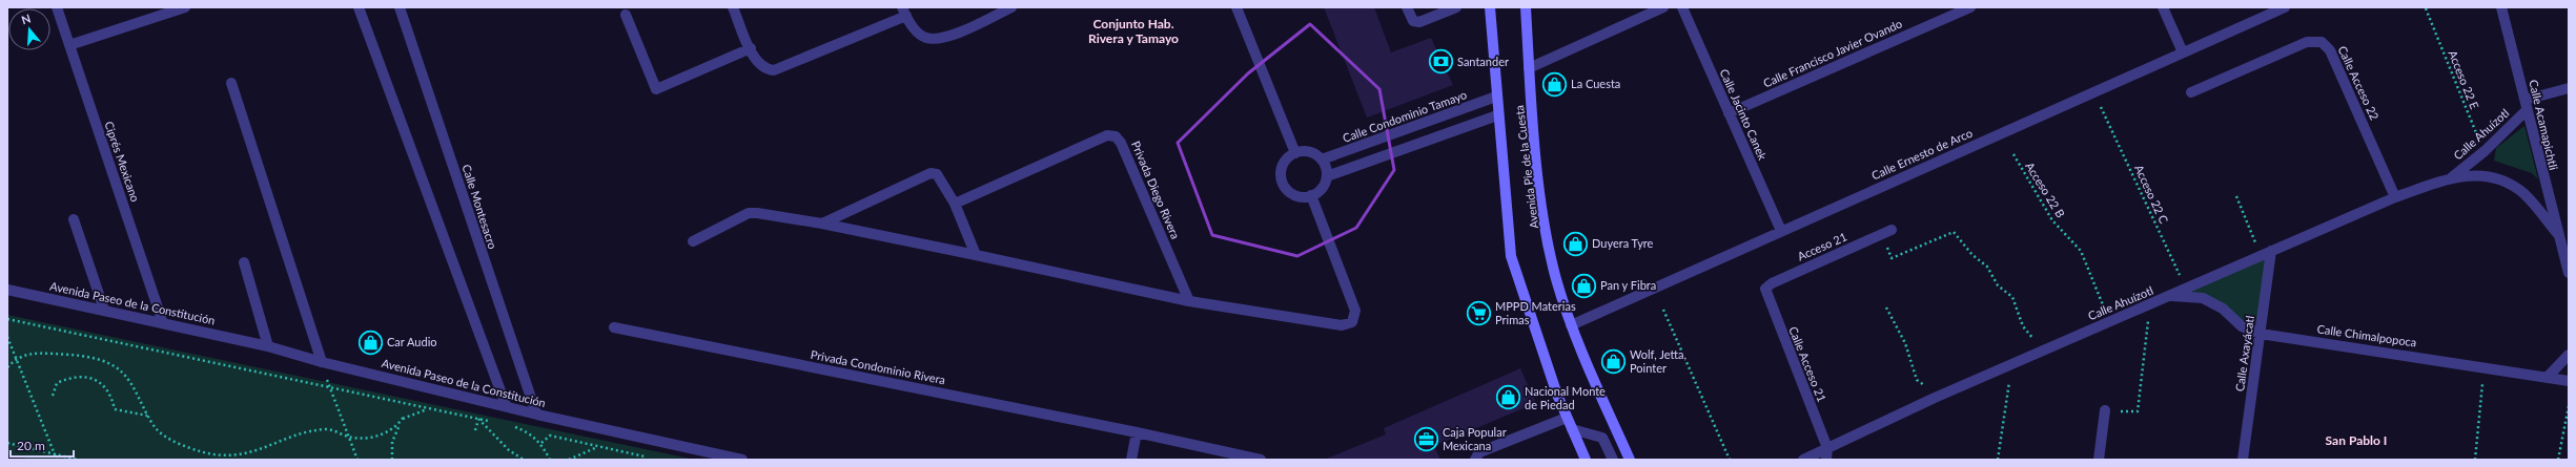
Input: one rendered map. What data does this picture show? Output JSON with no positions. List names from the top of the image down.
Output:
{
  "streets": {
    "main road": ["Avenida Pie de la Cuesta"],
    "street": [
      "Calle Francisco Javier Ovando",
      "Calle Acceso 22",
      "Calle Jacinto Canek",
      "Calle Condominio Tamayo",
      "Calle Acamapichtli",
      "Calle Ahuízotl",
      "Calle Ernesto de Arco",
      "Ciprés Mexicano",
      "Privada Diego Rivera",
      "Calle Montesacro",
      "Acceso 21",
      "Avenida Paseo de la Constitución",
      "Calle Chimalpopoca",
      "Calle Axayácatl",
      "Calle Acceso 21",
      "Privada Condominio Rivera"
    ],
    "path": ["Acceso 22 E", "Acceso 22 B", "Acceso 22 C"]
  },
  "crossings": [
    ["Calle Francisco Javier Ovando", "Calle Jacinto Canek"],
    ["Calle Acceso 22", "Calle Ahuízotl"],
    ["Calle Jacinto Canek", "Calle Ernesto de Arco"],
    ["Calle Condominio Tamayo", "Avenida Pie de la Cuesta"],
    ["Calle Acamapichtli", "Calle Ahuízotl"],
    ["Calle Ahuízotl", "Acceso 22 B"],
    ["Calle Ahuízotl", "Acceso 22 C"],
    ["Calle Ahuízotl", "Calle Chimalpopoca"],
    ["Calle Ahuízotl", "Calle Axayácatl"],
    ["Calle Ahuízotl", "Calle Acceso 21"],
    ["Calle Ernesto de Arco", "Avenida Pie de la Cuesta"],
    ["Ciprés Mexicano", "Avenida Paseo de la Constitución"],
    ["Calle Montesacro", "Avenida Paseo de la Constitución"],
    ["Acceso 21", "Calle Acceso 21"],
    ["Calle Chimalpopoca", "Calle Axayácatl"]
  ],
  "districts": ["Conjunto Hab. Rivera y Tamayo", "San Pablo I"],
  "places": {
    "bank": ["Santander"],
    "shop": [
      "La Cuesta",
      "Duyera Tyre",
      "Pan y Fibra",
      "Car Audio",
      "Wolf, Jetta, Pointer",
      "Nacional Monte de Piedad"
    ],
    "supermarket": ["MPPD Materias Primas"],
    "office": ["Caja Popular Mexicana"]
  },
  "scale_bar": "20 m",
  "north": "top"
}
